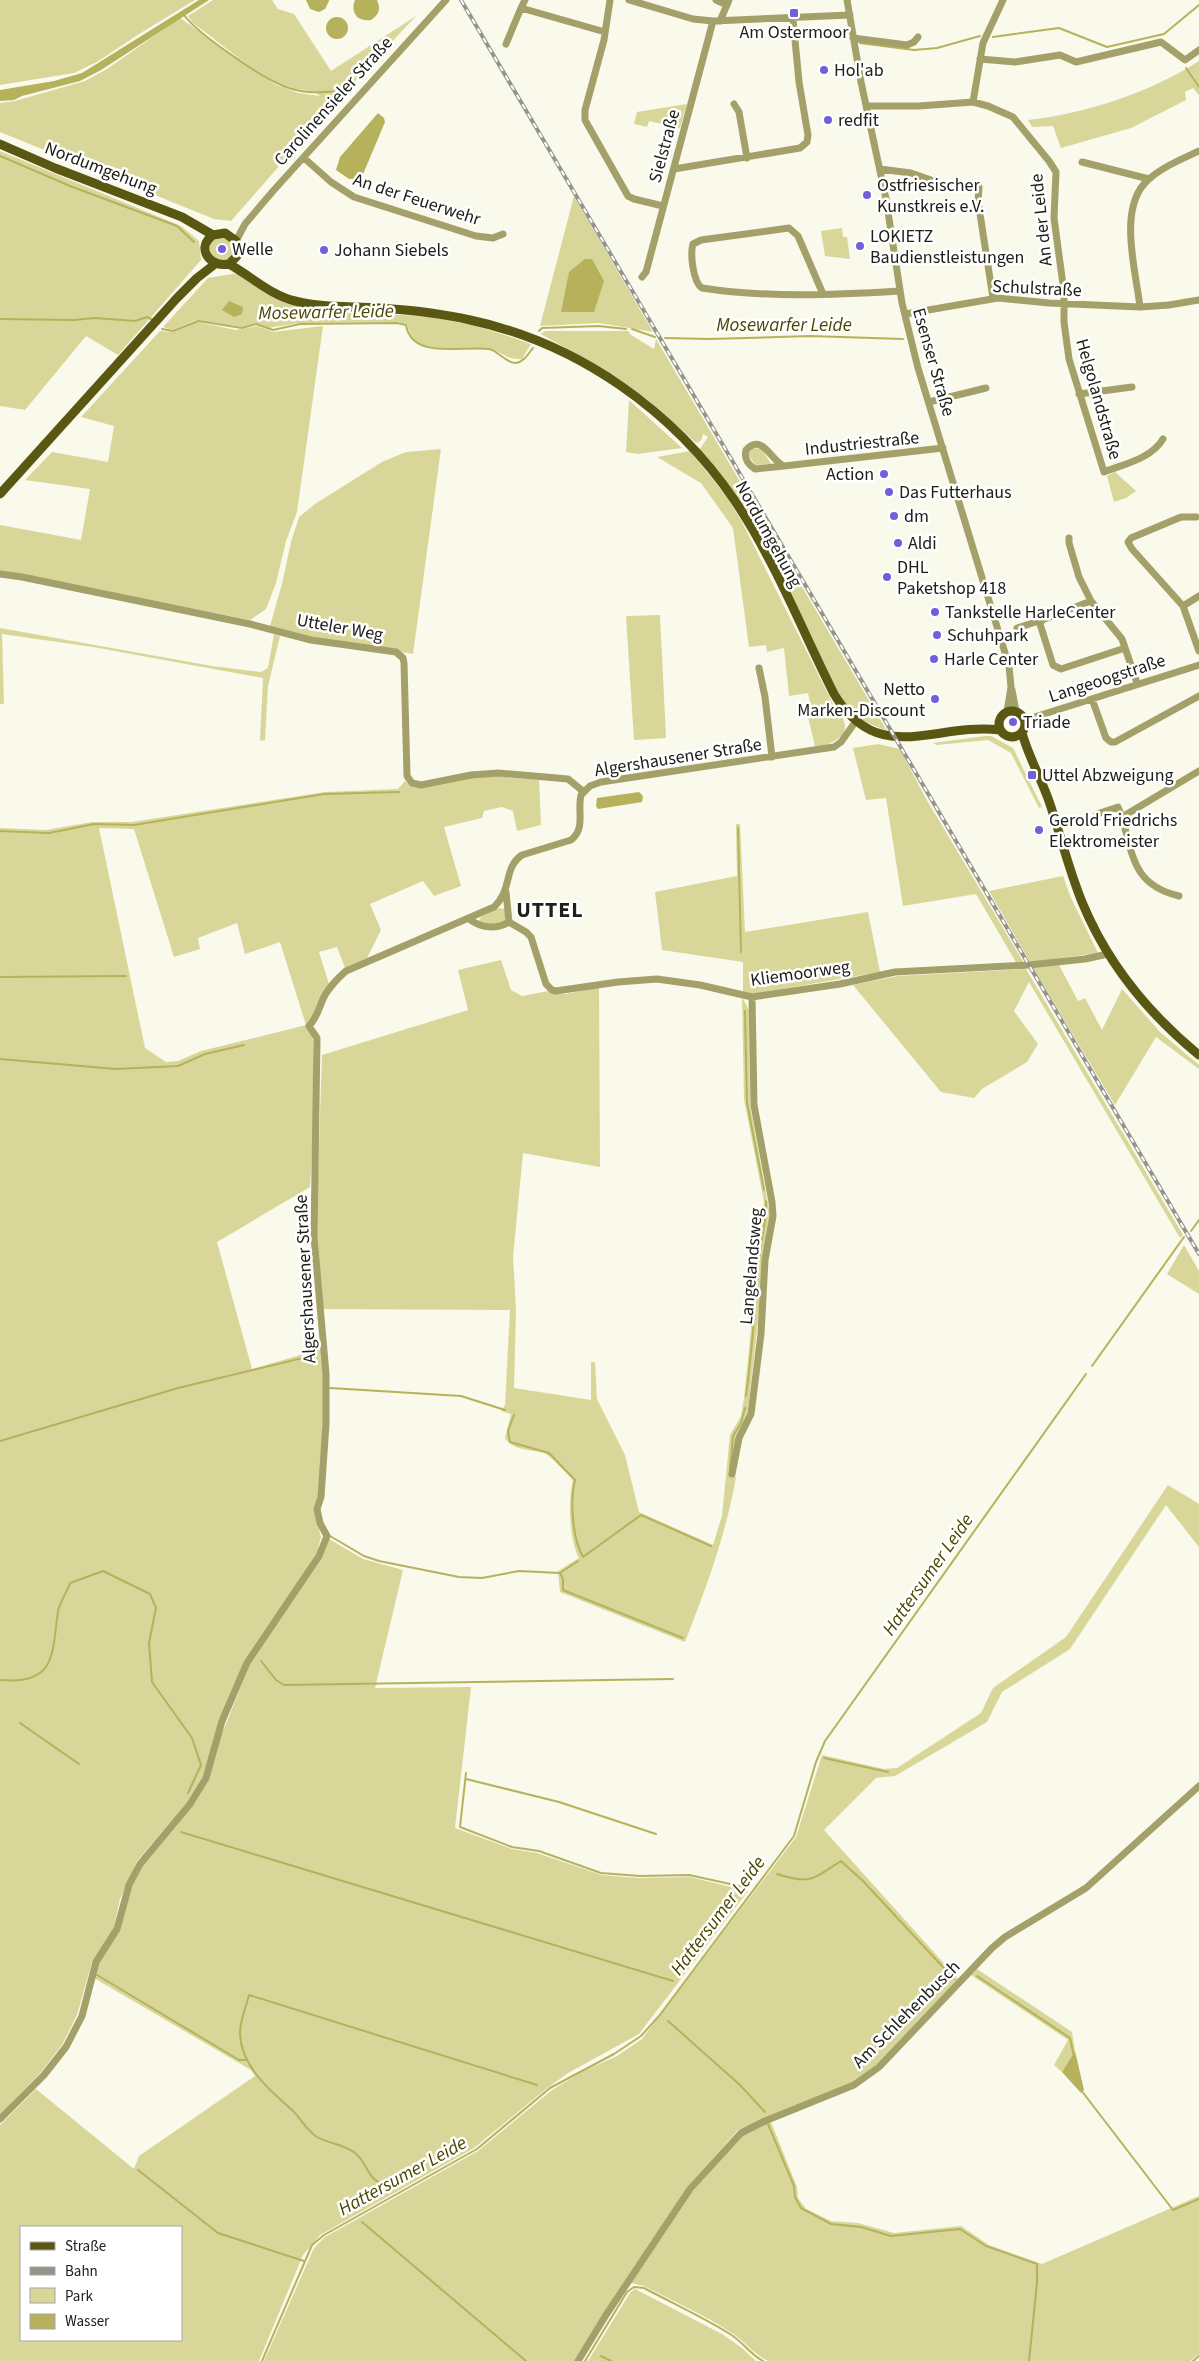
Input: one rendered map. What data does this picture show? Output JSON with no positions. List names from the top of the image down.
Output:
{
  "streets": {
    "main road": ["Nordumgehung"],
    "street": [
      "Carolinensieler Straße",
      "Sielstraße",
      "An der Feuerwehr",
      "An der Leide",
      "Schulstraße",
      "Esenser Straße",
      "Helgolandstraße",
      "Industriestraße",
      "Utteler Weg",
      "Langeoogstraße",
      "Algershausener Straße",
      "Kliemoorweg",
      "Langelandsweg",
      "Am Schlehenbusch"
    ]
  },
  "crossings": [
    ["Carolinensieler Straße", "Nordumgehung"],
    ["Carolinensieler Straße", "An der Feuerwehr"],
    ["Nordumgehung", "Esenser Straße"],
    ["Nordumgehung", "Langeoogstraße"],
    ["Nordumgehung", "Algershausener Straße"],
    ["An der Leide", "Schulstraße"],
    ["An der Leide", "Esenser Straße"],
    ["An der Leide", "Helgolandstraße"],
    ["Schulstraße", "Esenser Straße"],
    ["Schulstraße", "Helgolandstraße"],
    ["Esenser Straße", "Industriestraße"],
    ["Esenser Straße", "Langeoogstraße"],
    ["Utteler Weg", "Algershausener Straße"],
    ["Kliemoorweg", "Langelandsweg"]
  ],
  "districts": ["UTTEL"],
  "water": ["Mosewarfer Leide", "Hattersumer Leide"],
  "places": {
    "transit": ["Am Ostermoor", "Uttel Abzweigung"],
    "other": [
      "Hol'ab",
      "redfit",
      "Ostfriesischer Kunstkreis e.V.",
      "LOKIETZ Baudienstleistungen",
      "Welle",
      "Johann Siebels",
      "Action",
      "Das Futterhaus",
      "dm",
      "Aldi",
      "DHL Paketshop 418",
      "Tankstelle HarleCenter",
      "Schuhpark",
      "Harle Center",
      "Netto Marken-Discount",
      "Triade",
      "Gerold Friedrichs Elektromeister"
    ]
  },
  "legend": [
    "Straße",
    "Bahn",
    "Park",
    "Wasser"
  ]
}
